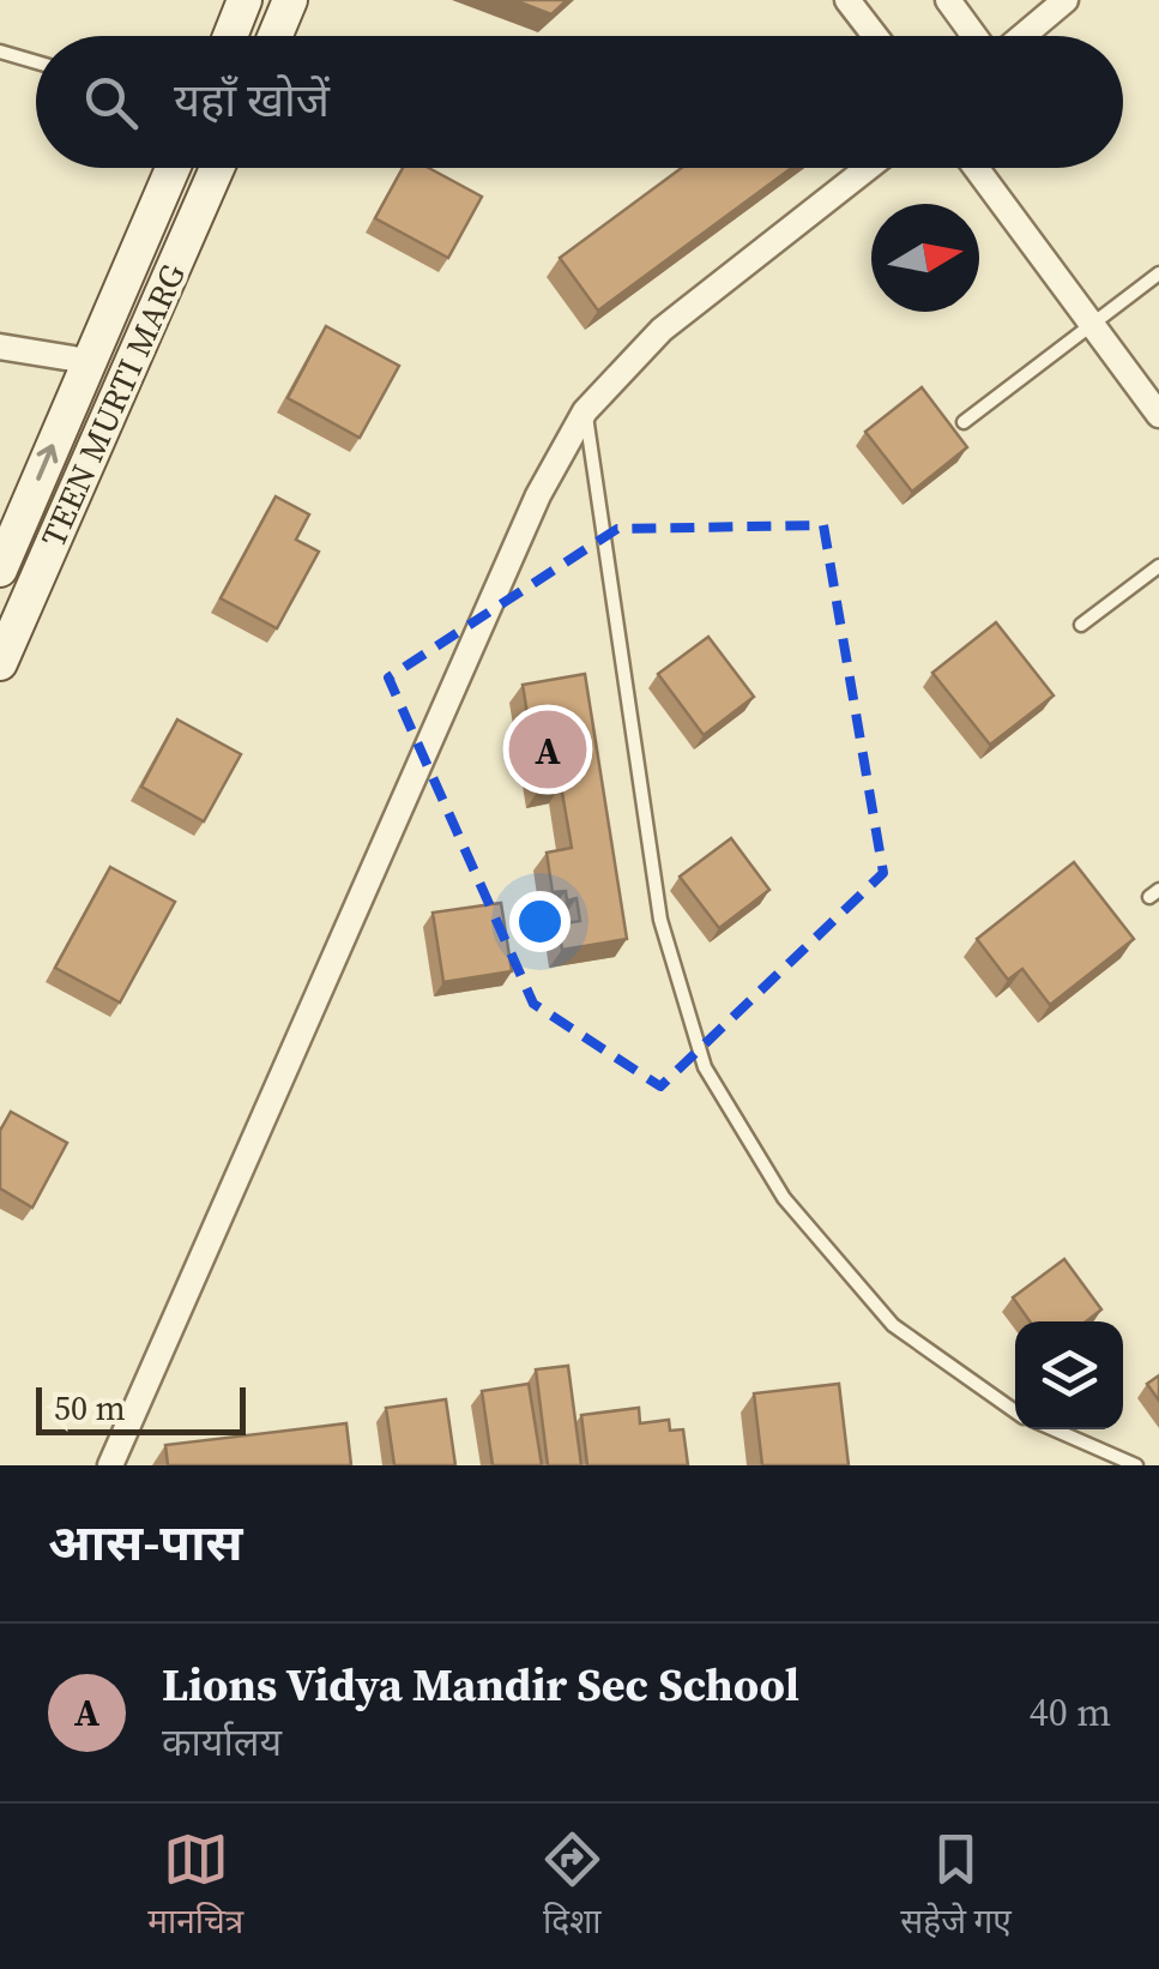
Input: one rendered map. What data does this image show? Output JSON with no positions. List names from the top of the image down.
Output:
{
  "streets": {
    "main road": ["TEEN MURTI MARG"]
  },
  "scale_bar": "50 m",
  "north": "right",
  "page": {
    "search": "यहाँ खोजें",
    "pins": "A",
    "scale": "50 m",
    "heading": "आस-पास",
    "list": [
      {
        "mark": "A",
        "name": "Lions Vidya Mandir Sec School",
        "note": "कार्यालय",
        "value": "40 m"
      }
    ],
    "nav": ["मानचित्र", "दिशा", "सहेजे गए"]
  }
}
